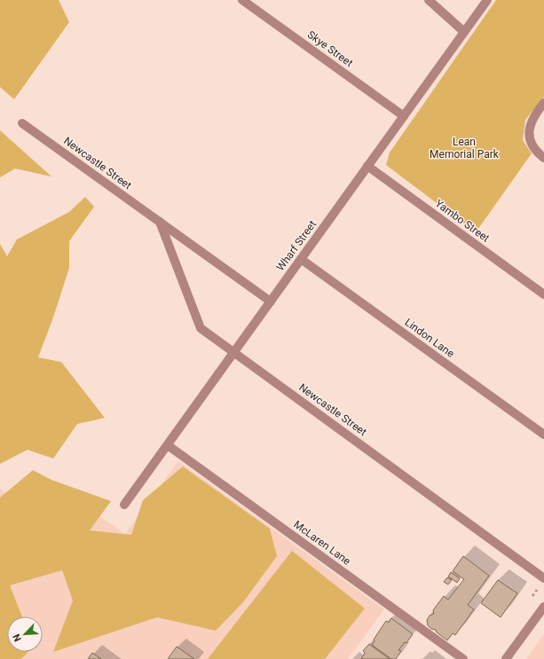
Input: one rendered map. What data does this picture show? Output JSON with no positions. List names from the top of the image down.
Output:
{
  "streets": {
    "street": [
      "Skye Street",
      "Newcastle Street",
      "Yambo Street",
      "Wharf Street",
      "Lindon Lane",
      "McLaren Lane"
    ]
  },
  "crossings": [
    ["Skye Street", "Wharf Street"],
    ["Newcastle Street", "Wharf Street"],
    ["Yambo Street", "Wharf Street"],
    ["Wharf Street", "Lindon Lane"],
    ["Wharf Street", "McLaren Lane"]
  ],
  "parks": ["Lean Memorial Park"],
  "north": "bottom left"
}
